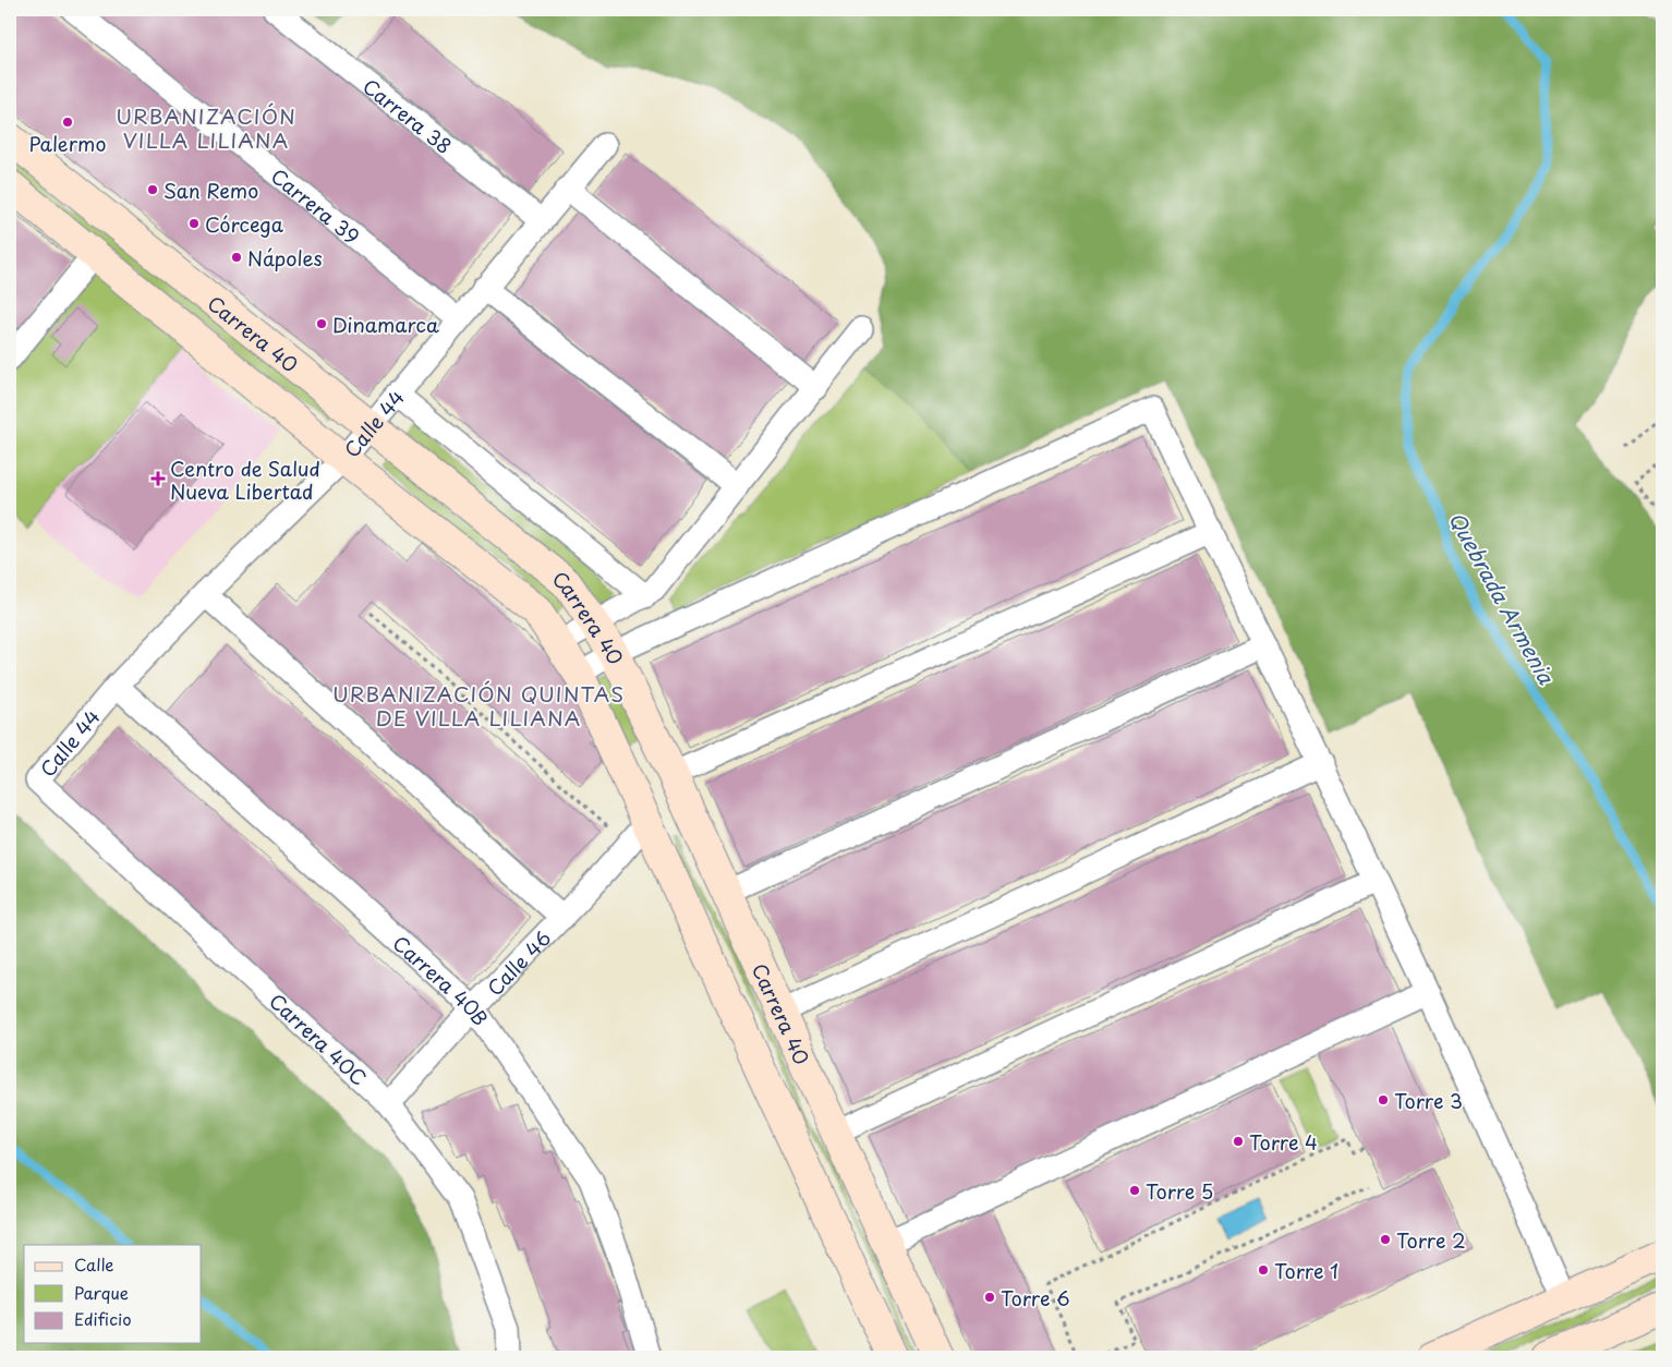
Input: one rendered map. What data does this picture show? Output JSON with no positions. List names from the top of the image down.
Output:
{
  "streets": {
    "street": [
      "Carrera 38",
      "Carrera 39",
      "Carrera 40",
      "Calle 44",
      "Calle 46",
      "Carrera 40B",
      "Carrera 40C"
    ]
  },
  "crossings": [
    ["Carrera 38", "Calle 44"],
    ["Carrera 39", "Calle 44"],
    ["Carrera 40", "Calle 44"],
    ["Carrera 40", "Calle 46"],
    ["Calle 44", "Carrera 40B"],
    ["Calle 44", "Carrera 40C"],
    ["Calle 46", "Carrera 40B"],
    ["Calle 46", "Carrera 40C"]
  ],
  "districts": ["URBANIZACIÓN VILLA LILIANA", "URBANIZACIÓN QUINTAS DE VILLA LILIANA"],
  "water": ["Quebrada Armenia"],
  "places": {
    "other": [
      "Palermo",
      "San Remo",
      "Córcega",
      "Nápoles",
      "Dinamarca",
      "Torre 3",
      "Torre 4",
      "Torre 5",
      "Torre 2",
      "Torre 1",
      "Torre 6"
    ],
    "health": ["Centro de Salud Nueva Libertad"]
  },
  "legend": ["Calle", "Parque", "Edificio"]
}
